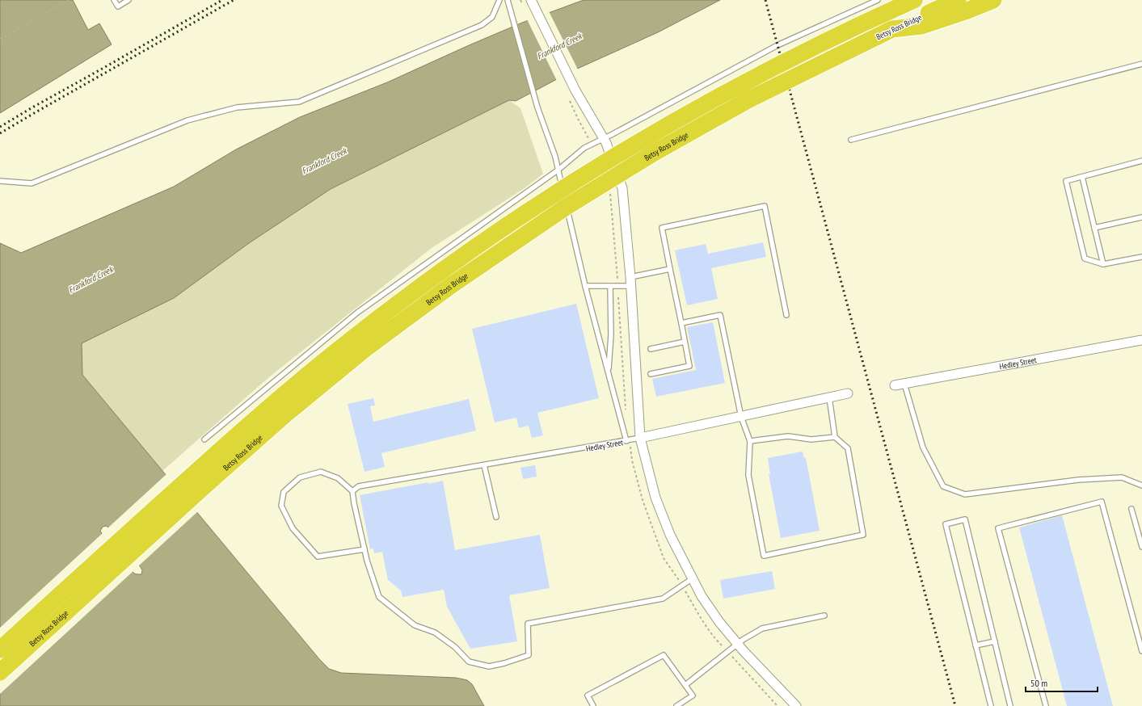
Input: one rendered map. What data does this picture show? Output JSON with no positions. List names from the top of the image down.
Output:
{
  "streets": {
    "highway": ["Betsy Ross Bridge"],
    "street": ["Hedley Street"]
  },
  "water": ["Frankford Creek"],
  "scale_bar": "50 m"
}
